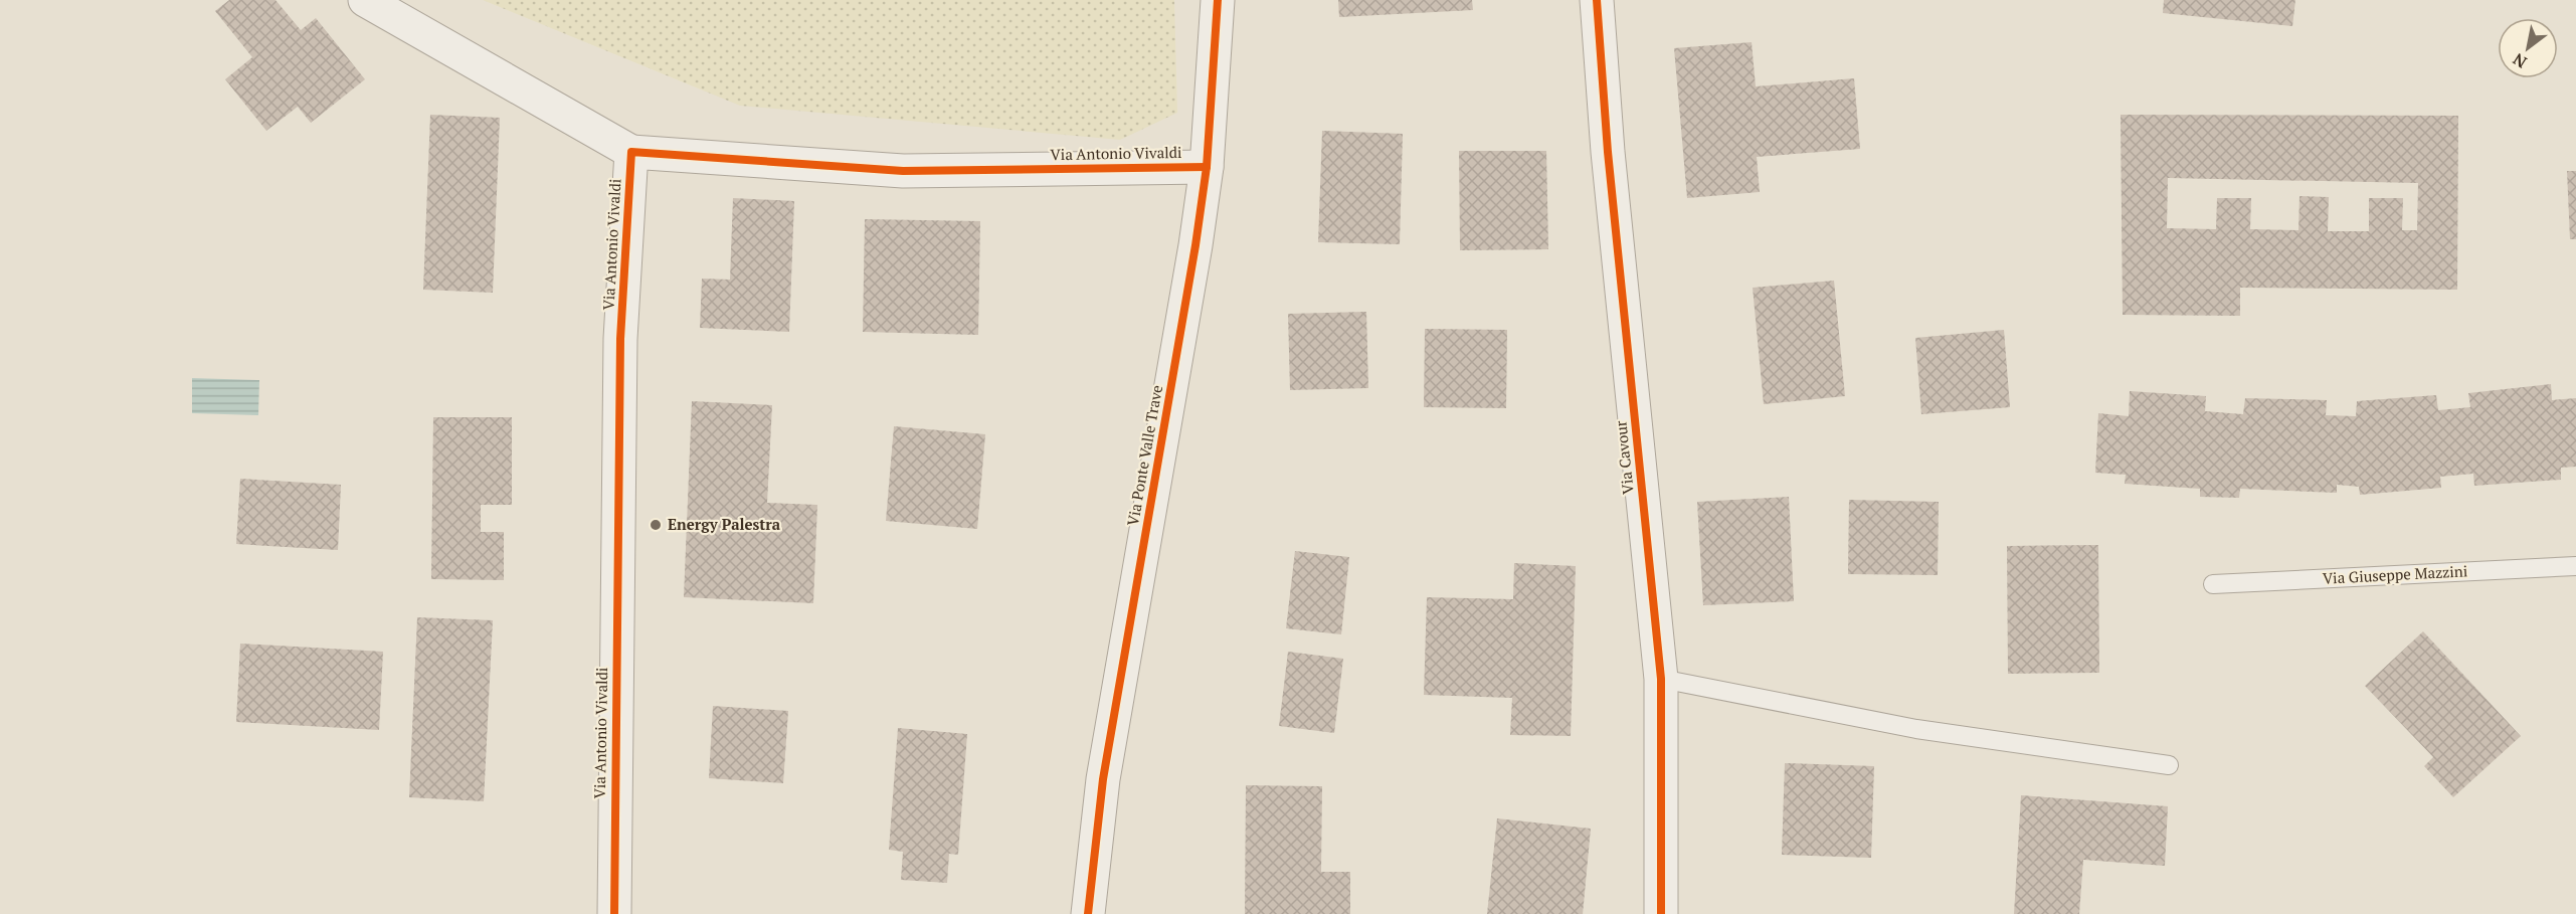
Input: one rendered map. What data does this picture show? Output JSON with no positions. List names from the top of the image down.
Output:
{
  "streets": {
    "street": ["Via Antonio Vivaldi", "Via Ponte Valle Trave", "Via Cavour"],
    "lane": ["Via Giuseppe Mazzini"]
  },
  "crossings": [
    ["Via Antonio Vivaldi", "Via Ponte Valle Trave"]
  ],
  "places": ["Energy Palestra"],
  "north": "bottom left"
}
